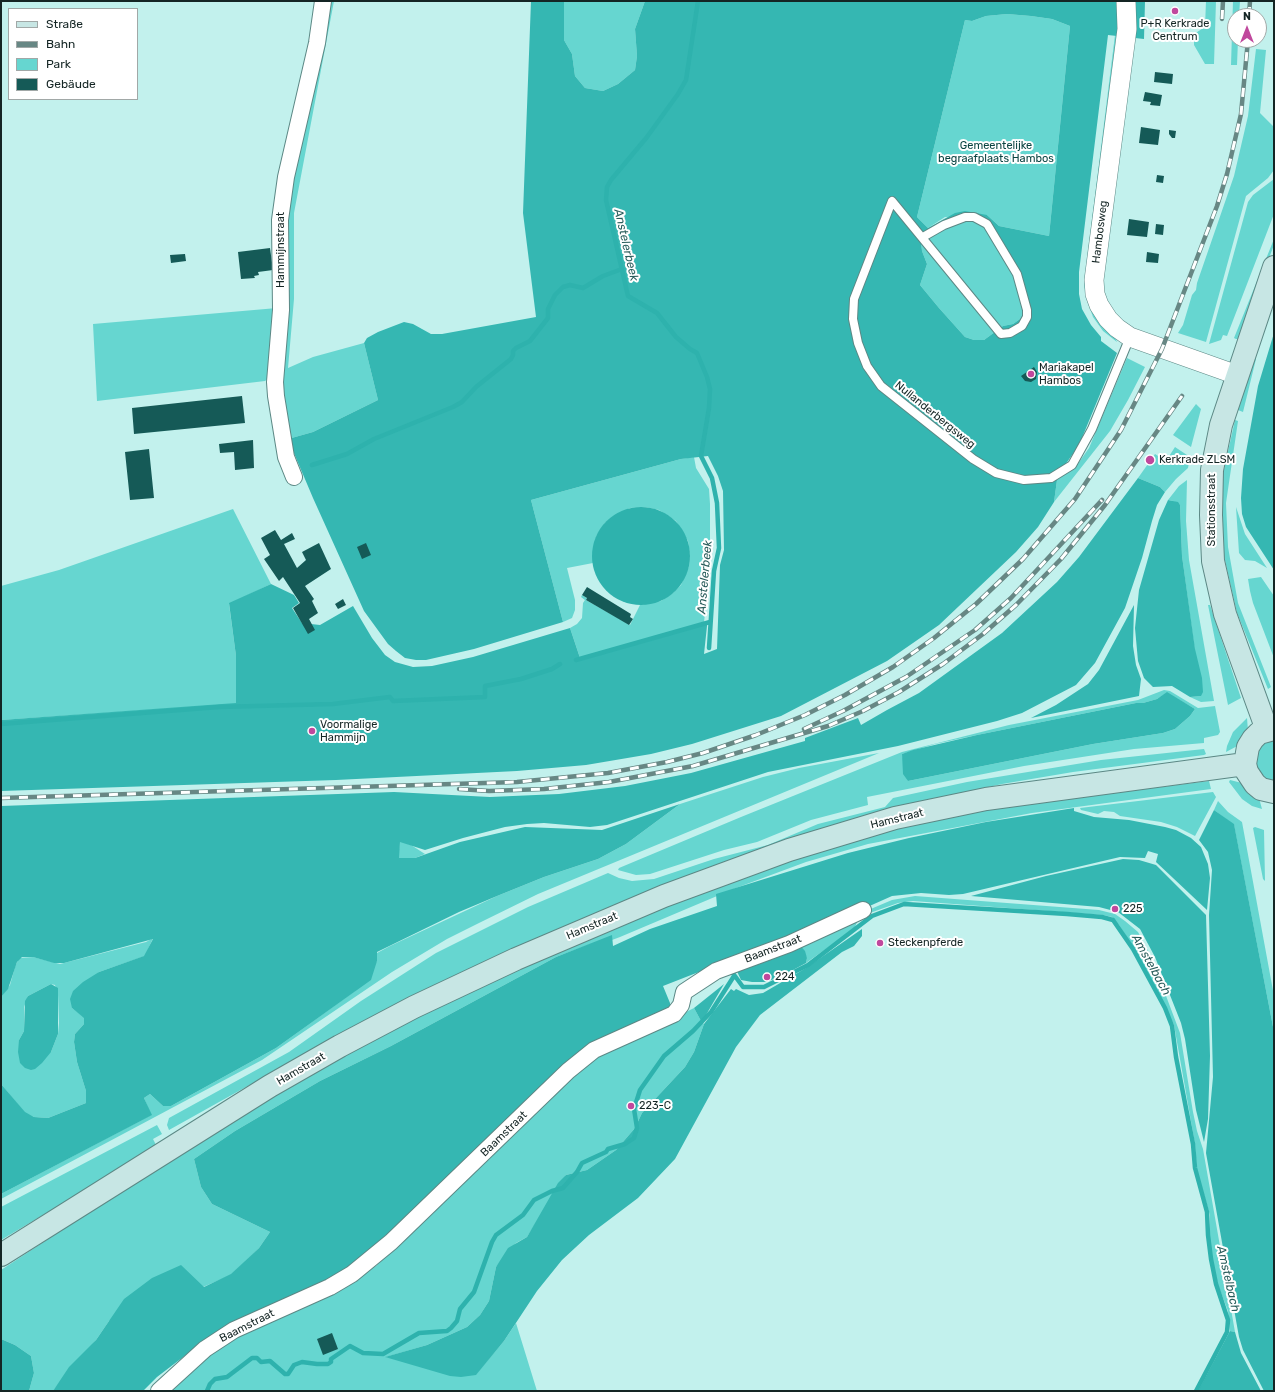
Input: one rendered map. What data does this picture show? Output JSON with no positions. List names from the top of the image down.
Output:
{
  "streets": {
    "main road": ["Stationsstraat", "Hamstraat"],
    "street": ["Hambosweg", "Hammijnstraat", "Baamstraat"],
    "lane": ["Nullanderbergsweg"]
  },
  "crossings": [
    ["Hambosweg", "Nullanderbergsweg"],
    ["Hambosweg", "Stationsstraat"]
  ],
  "water": ["Anstelerbeek", "Amstelbach"],
  "parks": ["Gemeentelijke begraafplaats Hambos"],
  "places": [
    "P+R Kerkrade Centrum",
    "Mariakapel Hambos",
    "Kerkrade ZLSM",
    "Voormalige Hammijn",
    "225",
    "Steckenpferde",
    "224",
    "223-C"
  ],
  "legend": [
    "Straße",
    "Bahn",
    "Park",
    "Gebäude"
  ],
  "north": "top"
}
